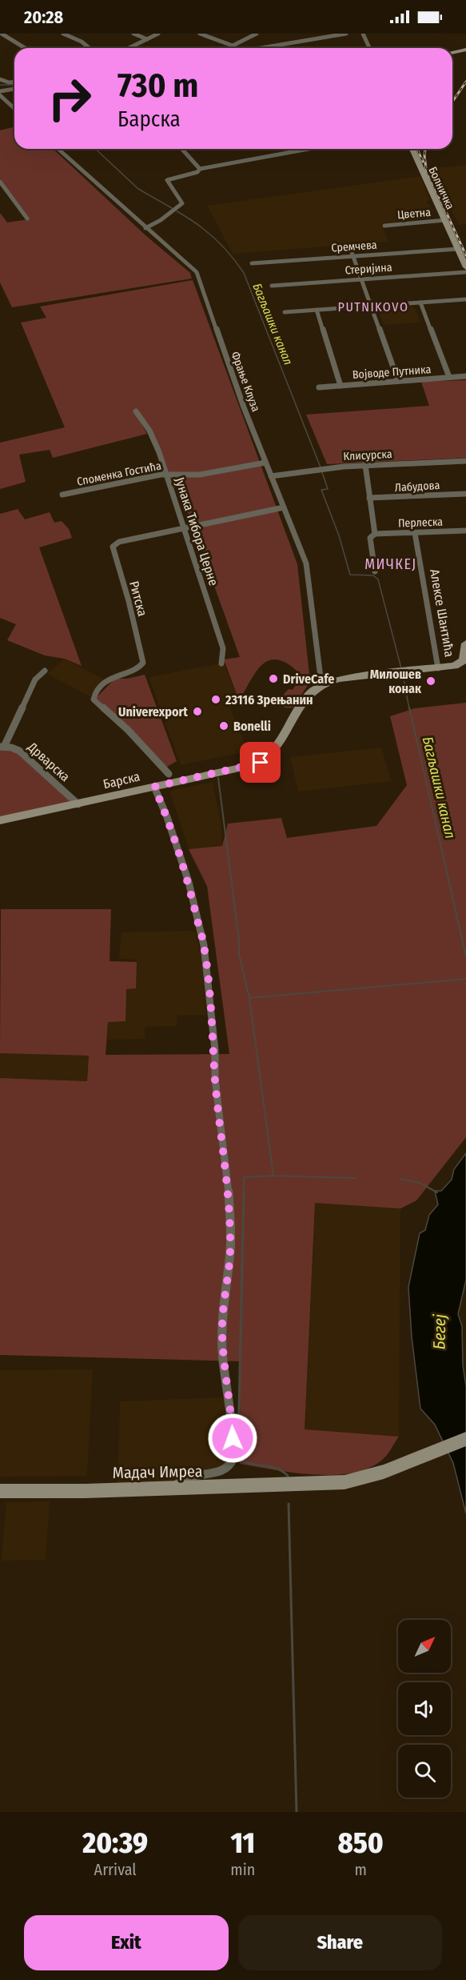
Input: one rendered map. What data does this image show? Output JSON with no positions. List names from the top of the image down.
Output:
{
  "streets": {
    "street": [
      "Болничка",
      "Цветна",
      "Сремчева",
      "Стеријина",
      "Војводе Путника",
      "Фрање Клуза",
      "Клисурска",
      "Споменка Гостића",
      "Лабудова",
      "Перлеска",
      "Јунака Тибора Церне",
      "Ритска",
      "Алексе Шантића",
      "Дрварска",
      "Барска",
      "Мадач Имреа"
    ]
  },
  "crossings": [
    ["Болничка", "Цветна"],
    ["Болничка", "Сремчева"],
    ["Фрање Клуза", "Клисурска"],
    ["Фрање Клуза", "Споменка Гостића"],
    ["Фрање Клуза", "Ритска"],
    ["Фрање Клуза", "Алексе Шантића"],
    ["Фрање Клуза", "Барска"],
    ["Споменка Гостића", "Јунака Тибора Церне"],
    ["Перлеска", "Алексе Шантића"],
    ["Јунака Тибора Церне", "Ритска"],
    ["Алексе Шантића", "Барска"],
    ["Дрварска", "Барска"]
  ],
  "districts": ["PUTNIKOVO", "МИЧКЕЈ"],
  "water": ["Багљашки канал", "Бегеј"],
  "places": [
    "DriveCafe",
    "Милошев конак",
    "23116 Зрењанин",
    "Univerexport",
    "Bonelli"
  ],
  "north": "top right",
  "page": {
    "status": "20:28",
    "turn": ["730 m", "Барска"],
    "eta": [
      "20:39",
      "Arrival",
      "11",
      "min",
      "850",
      "m"
    ],
    "buttons": ["Exit", "Share"]
  }
}
